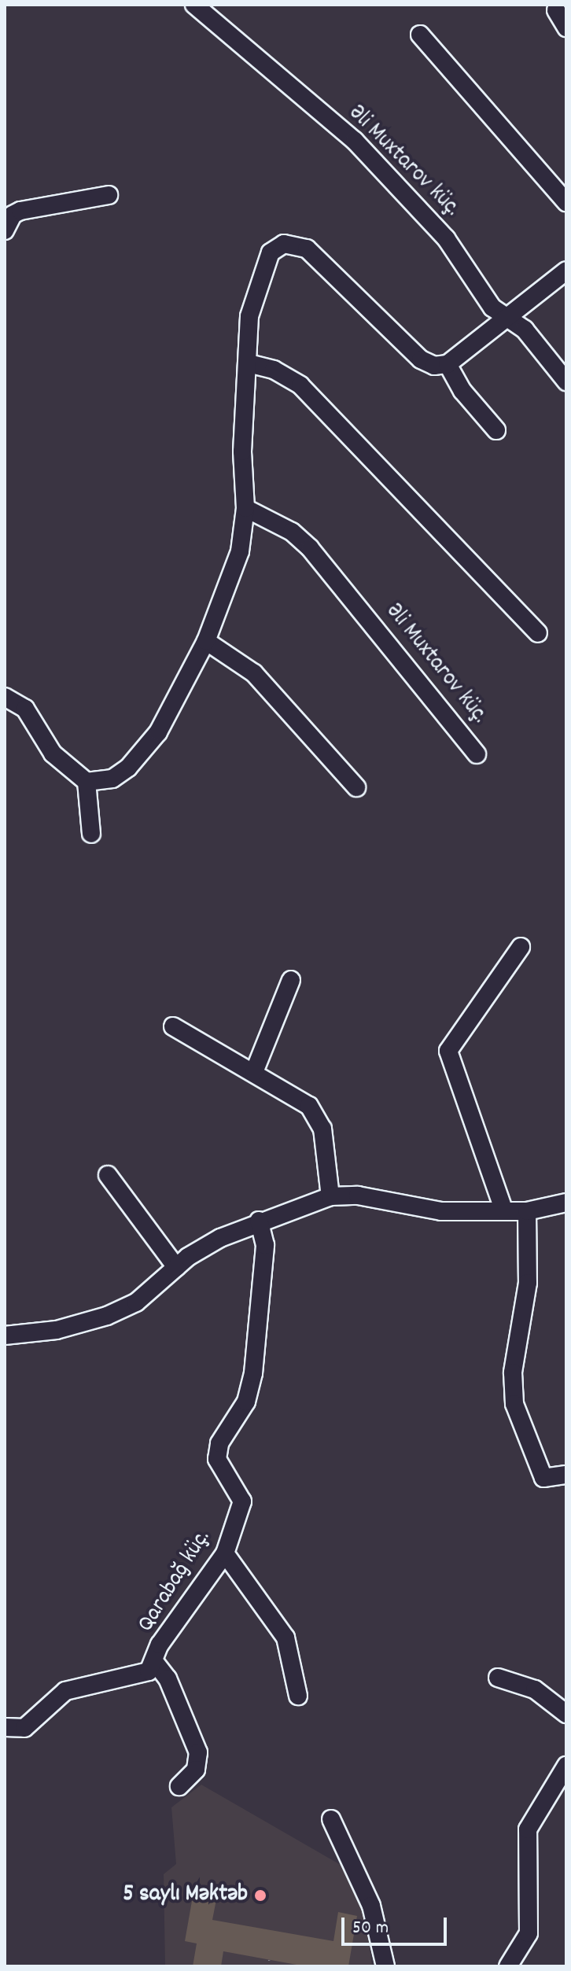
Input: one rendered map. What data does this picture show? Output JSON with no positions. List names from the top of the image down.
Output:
{
  "streets": {
    "street": ["Əli Muxtarov küç.", "Qarabağ küç."]
  },
  "places": ["5 saylı Məktəb"],
  "scale_bar": "50 m"
}
